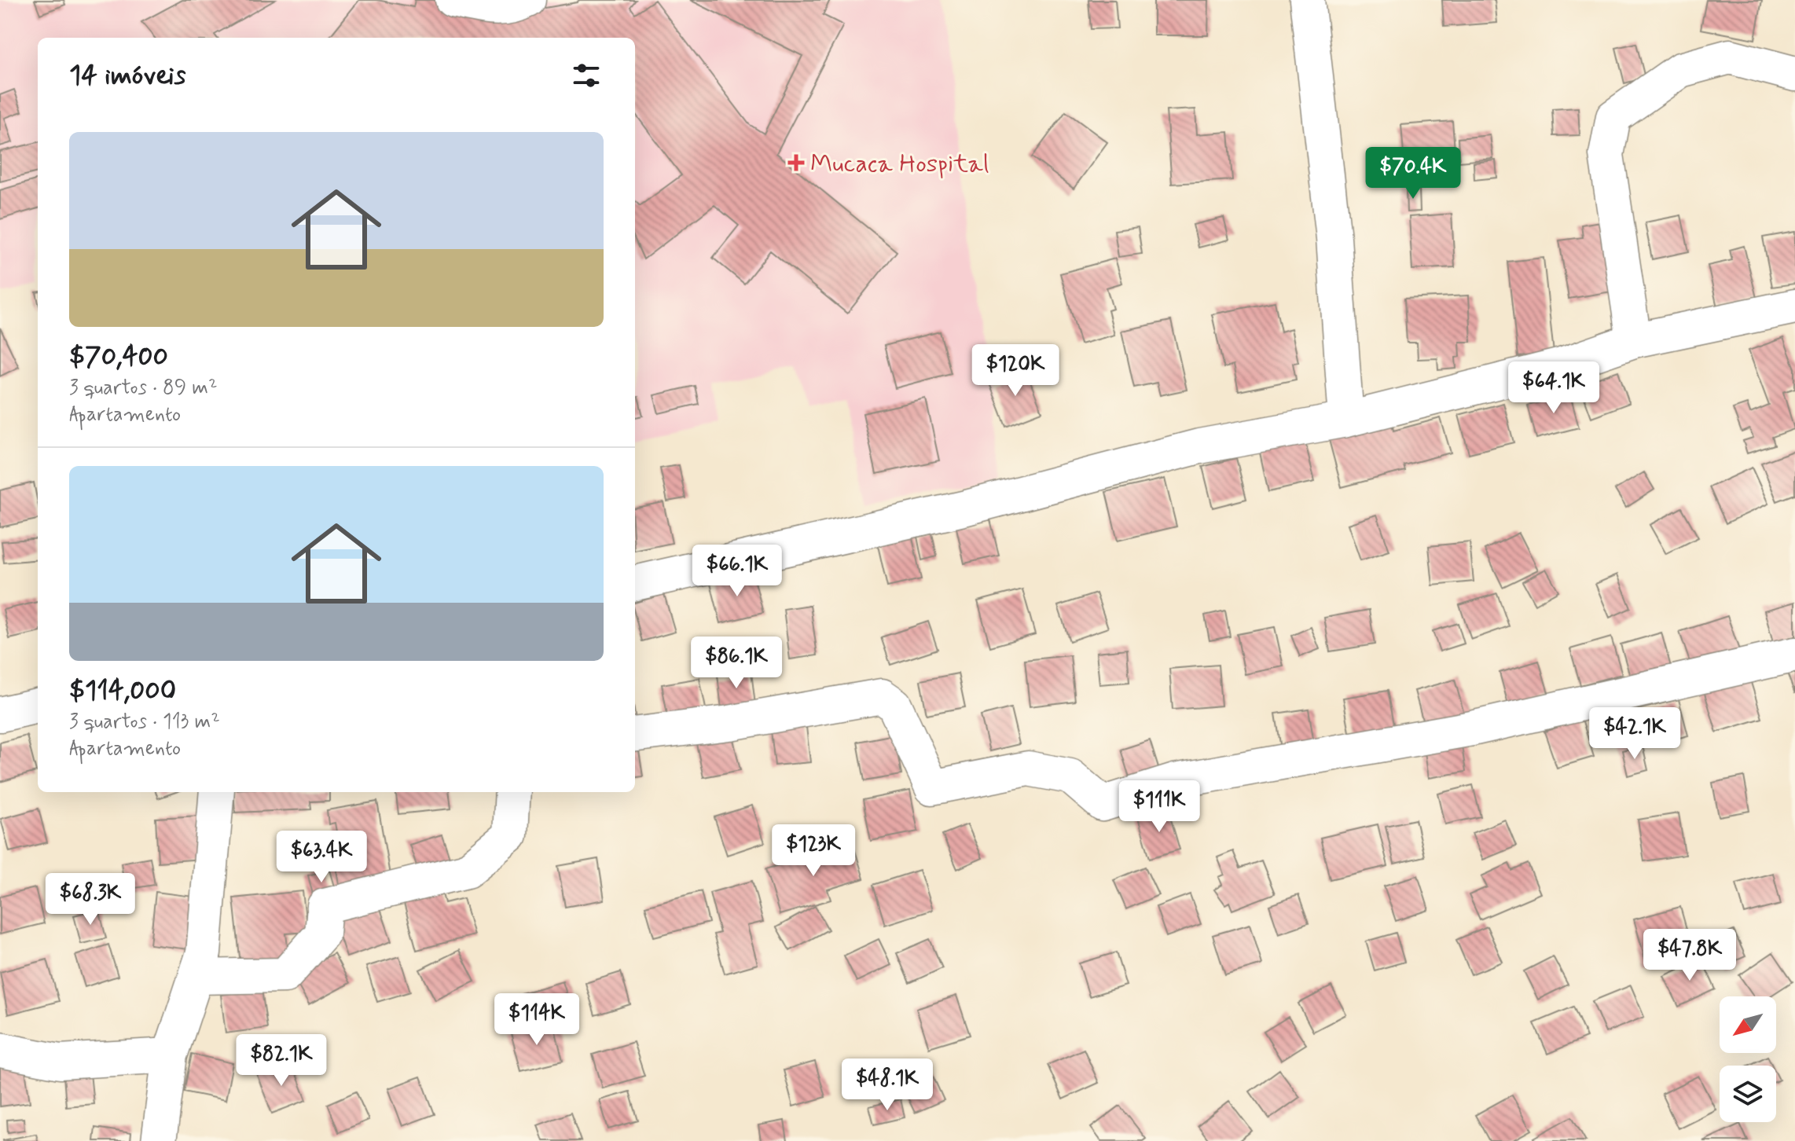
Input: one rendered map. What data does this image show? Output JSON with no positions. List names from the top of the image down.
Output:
{
  "places": {
    "health": ["Mucaca Hospital"]
  },
  "north": "bottom left",
  "page": {
    "heading": "14 imóveis",
    "list": [
      {
        "name": "$70,400",
        "note": "3 quartos · 89 m² · Apartamento"
      },
      {
        "name": "$114,000",
        "note": "3 quartos · 113 m² · Apartamento"
      }
    ],
    "price": [
      "$70.4K",
      "$120K",
      "$64.1K",
      "$66.1K",
      "$86.1K",
      "$42.1K",
      "$111K",
      "$123K",
      "$63.4K",
      "$68.3K",
      "$47.8K",
      "$114K",
      "$82.1K",
      "$48.1K"
    ]
  }
}
